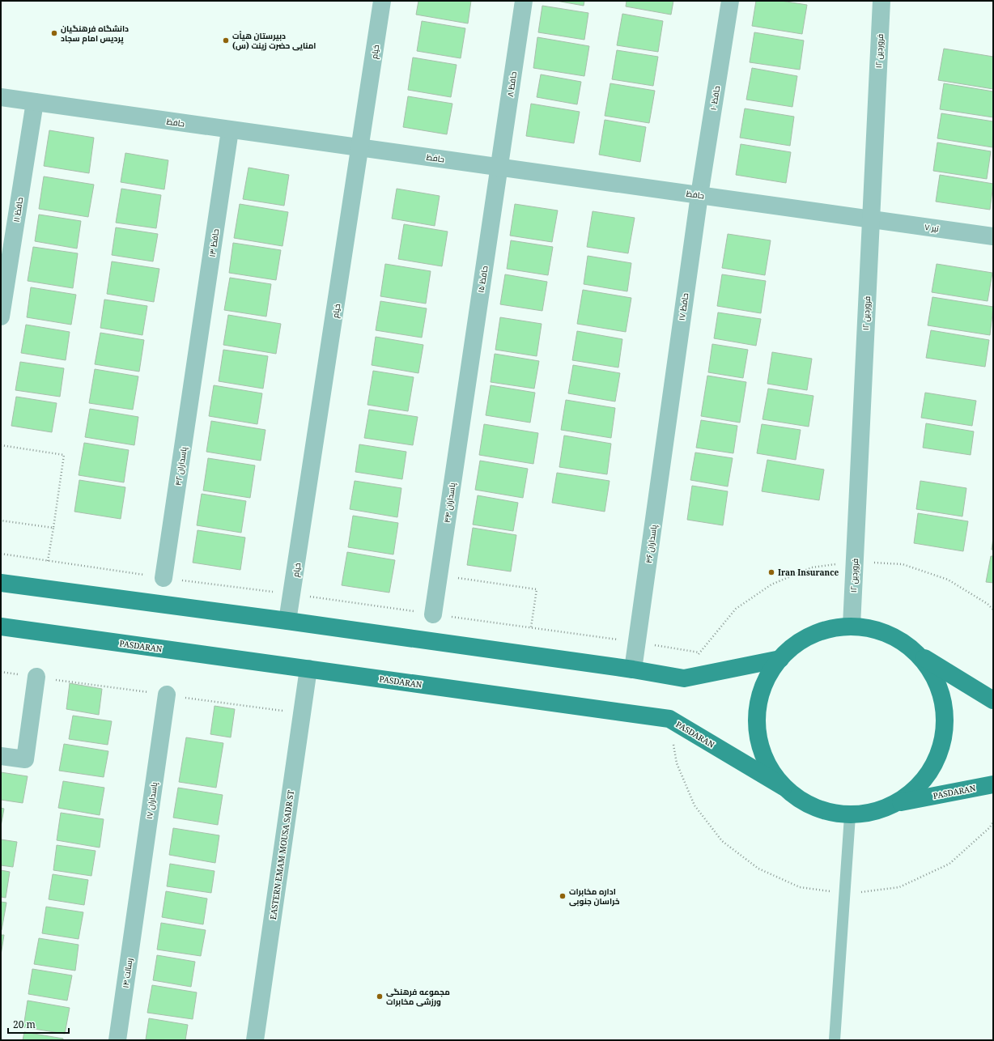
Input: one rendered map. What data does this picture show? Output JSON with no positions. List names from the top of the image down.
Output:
{
  "streets": {
    "main road": ["PASDARAN"],
    "street": [
      "۱۲ فروردین",
      "خیام",
      "حافظ ۸",
      "حافظ ۱۰",
      "حافظ",
      "حافظ ۱۱",
      "۷ تیر",
      "حافظ ۱۳",
      "حافظ ۱۵",
      "حافظ ۱۷",
      "پاسداران ۴۲",
      "پاسداران ۴۴",
      "پاسداران ۴۶",
      "پاسداران ۱۷",
      "EASTERN EMAM MOUSA SADR ST",
      "رسالت ۱۴"
    ]
  },
  "crossings": [
    ["۱۲ فروردین", "حافظ"],
    ["۱۲ فروردین", "۷ تیر"],
    ["خیام", "حافظ"],
    ["حافظ ۸", "حافظ"],
    ["حافظ ۸", "حافظ ۱۵"],
    ["حافظ ۱۰", "حافظ"],
    ["حافظ ۱۰", "حافظ ۱۷"],
    ["حافظ", "حافظ ۱۱"],
    ["حافظ", "۷ تیر"],
    ["حافظ", "حافظ ۱۳"],
    ["حافظ", "حافظ ۱۵"],
    ["حافظ", "حافظ ۱۷"],
    ["حافظ ۱۳", "پاسداران ۴۲"],
    ["حافظ ۱۵", "پاسداران ۴۴"],
    ["حافظ ۱۷", "پاسداران ۴۶"],
    ["PASDARAN", "EASTERN EMAM MOUSA SADR ST"],
    ["پاسداران ۱۷", "رسالت ۱۴"]
  ],
  "places": [
    "دانشگاه فرهنگیان پردیس امام سجاد",
    "دبیرستان هیأت امنایی حضرت زینت (س)",
    "Iran Insurance",
    "اداره مخابرات خراسان جنوبی",
    "مجموعه فرهنگی ورزشی مخابرات"
  ],
  "scale_bar": "20 m"
}
